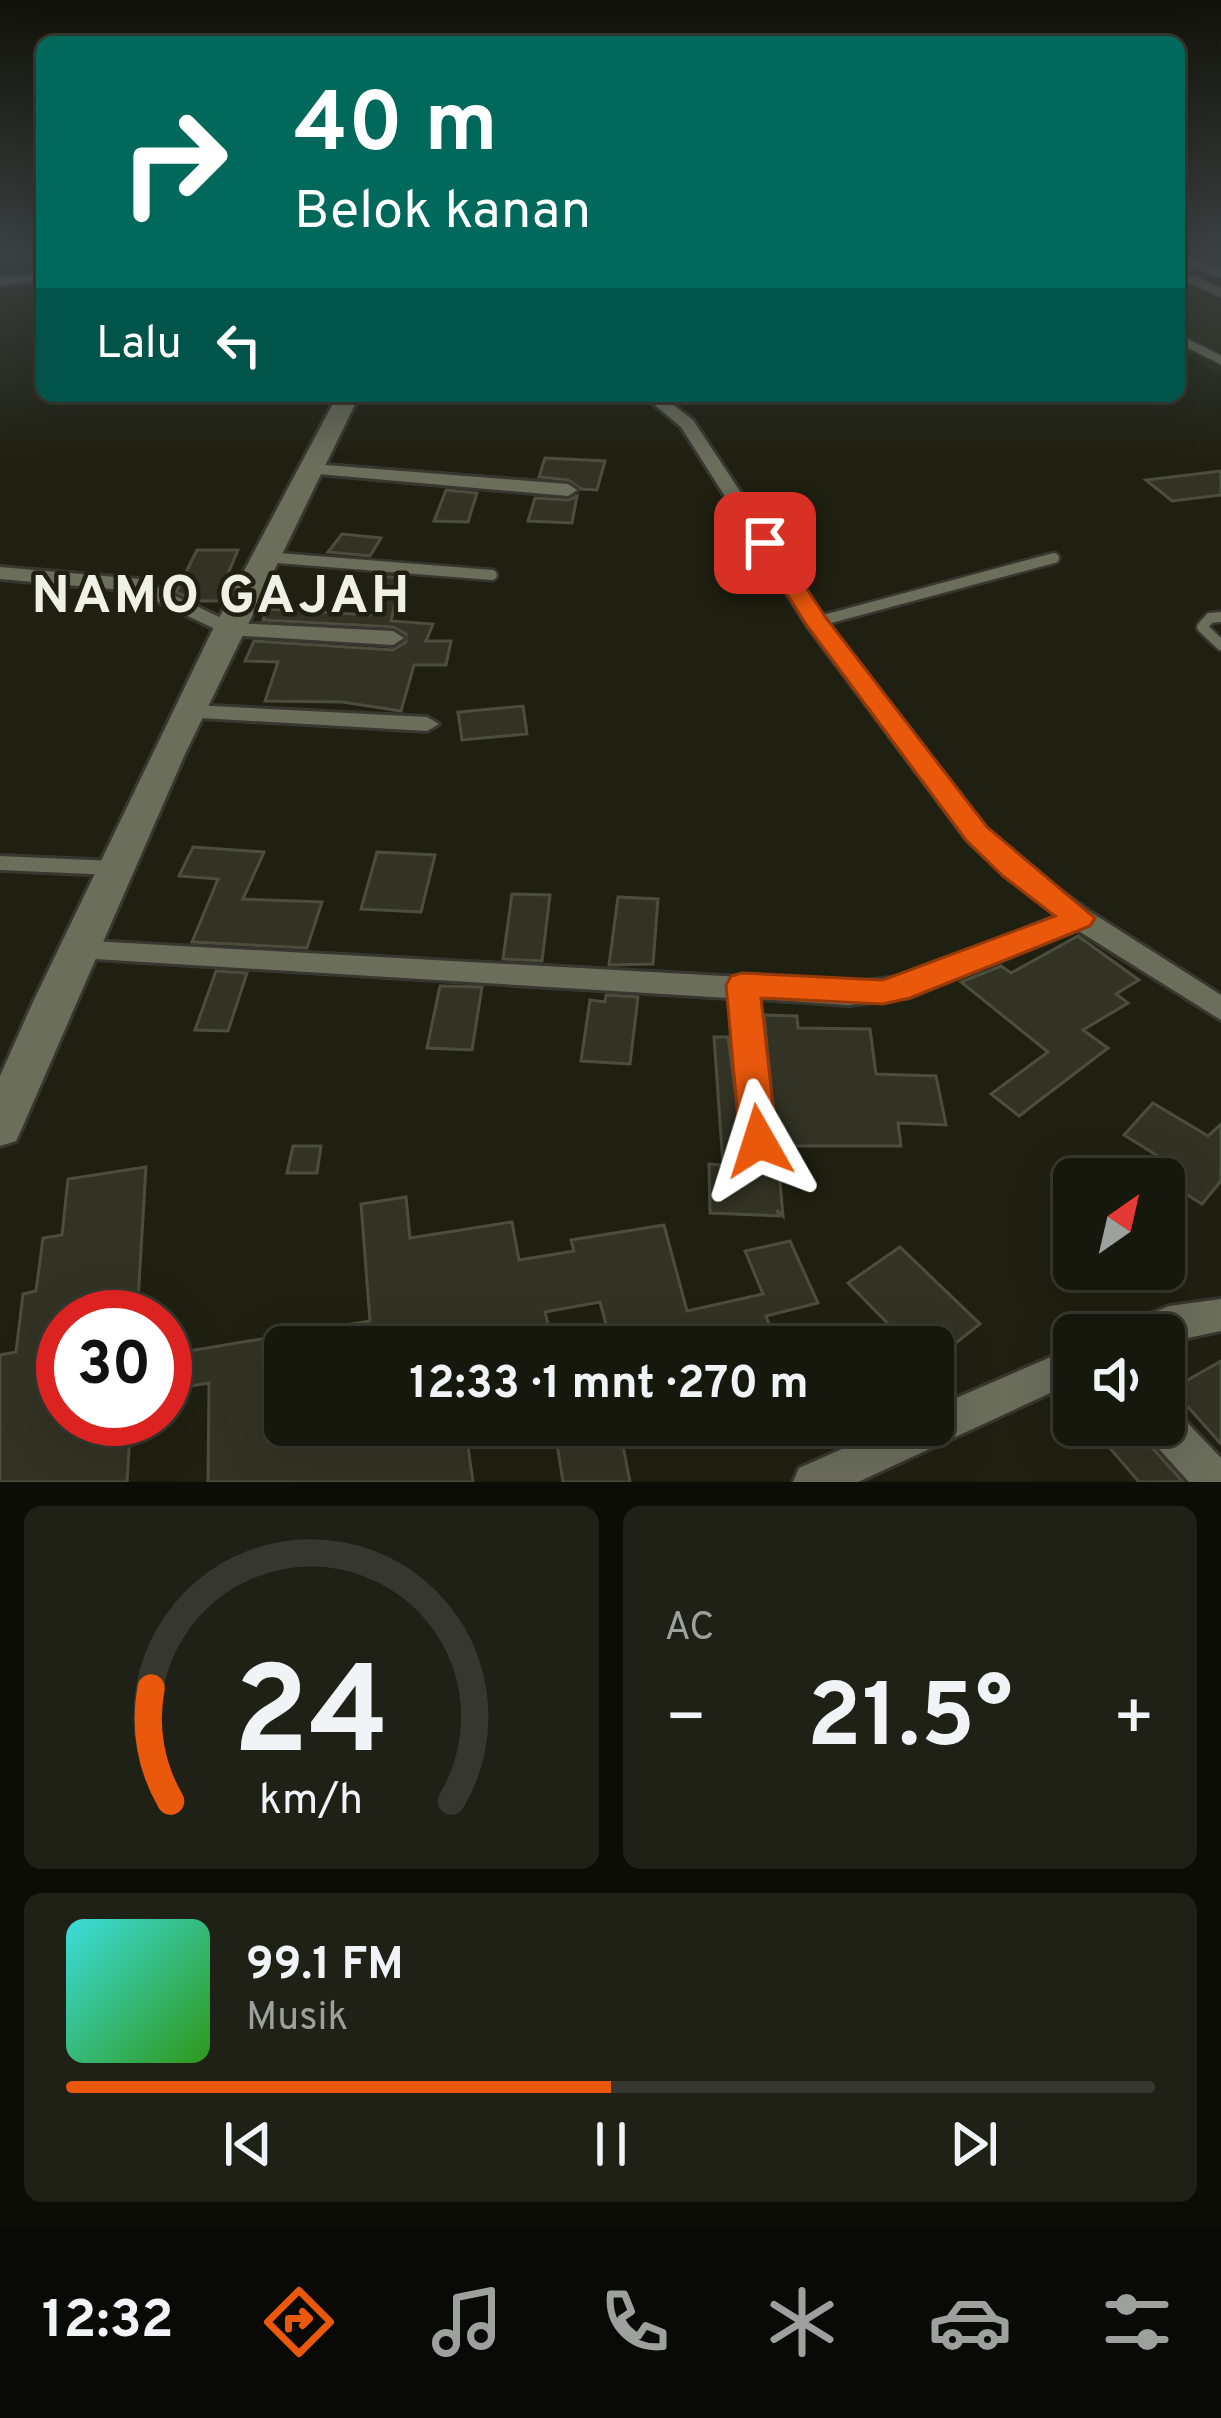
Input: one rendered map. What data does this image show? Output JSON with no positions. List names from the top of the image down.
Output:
{
  "districts": ["NAMO GAJAH"],
  "north": "top right",
  "page": {
    "turn": ["40 m", "Belok kanan"],
    "then": "Lalu",
    "limit": "30",
    "trip": "12:33 · 1 mnt · 270 m",
    "tile": "AC",
    "heat": ["−", "21.5°", "+"],
    "song": ["99.1 FM", "Musik"],
    "tabs": "12:32",
    "gauge": ["24", "km/h"]
  }
}
